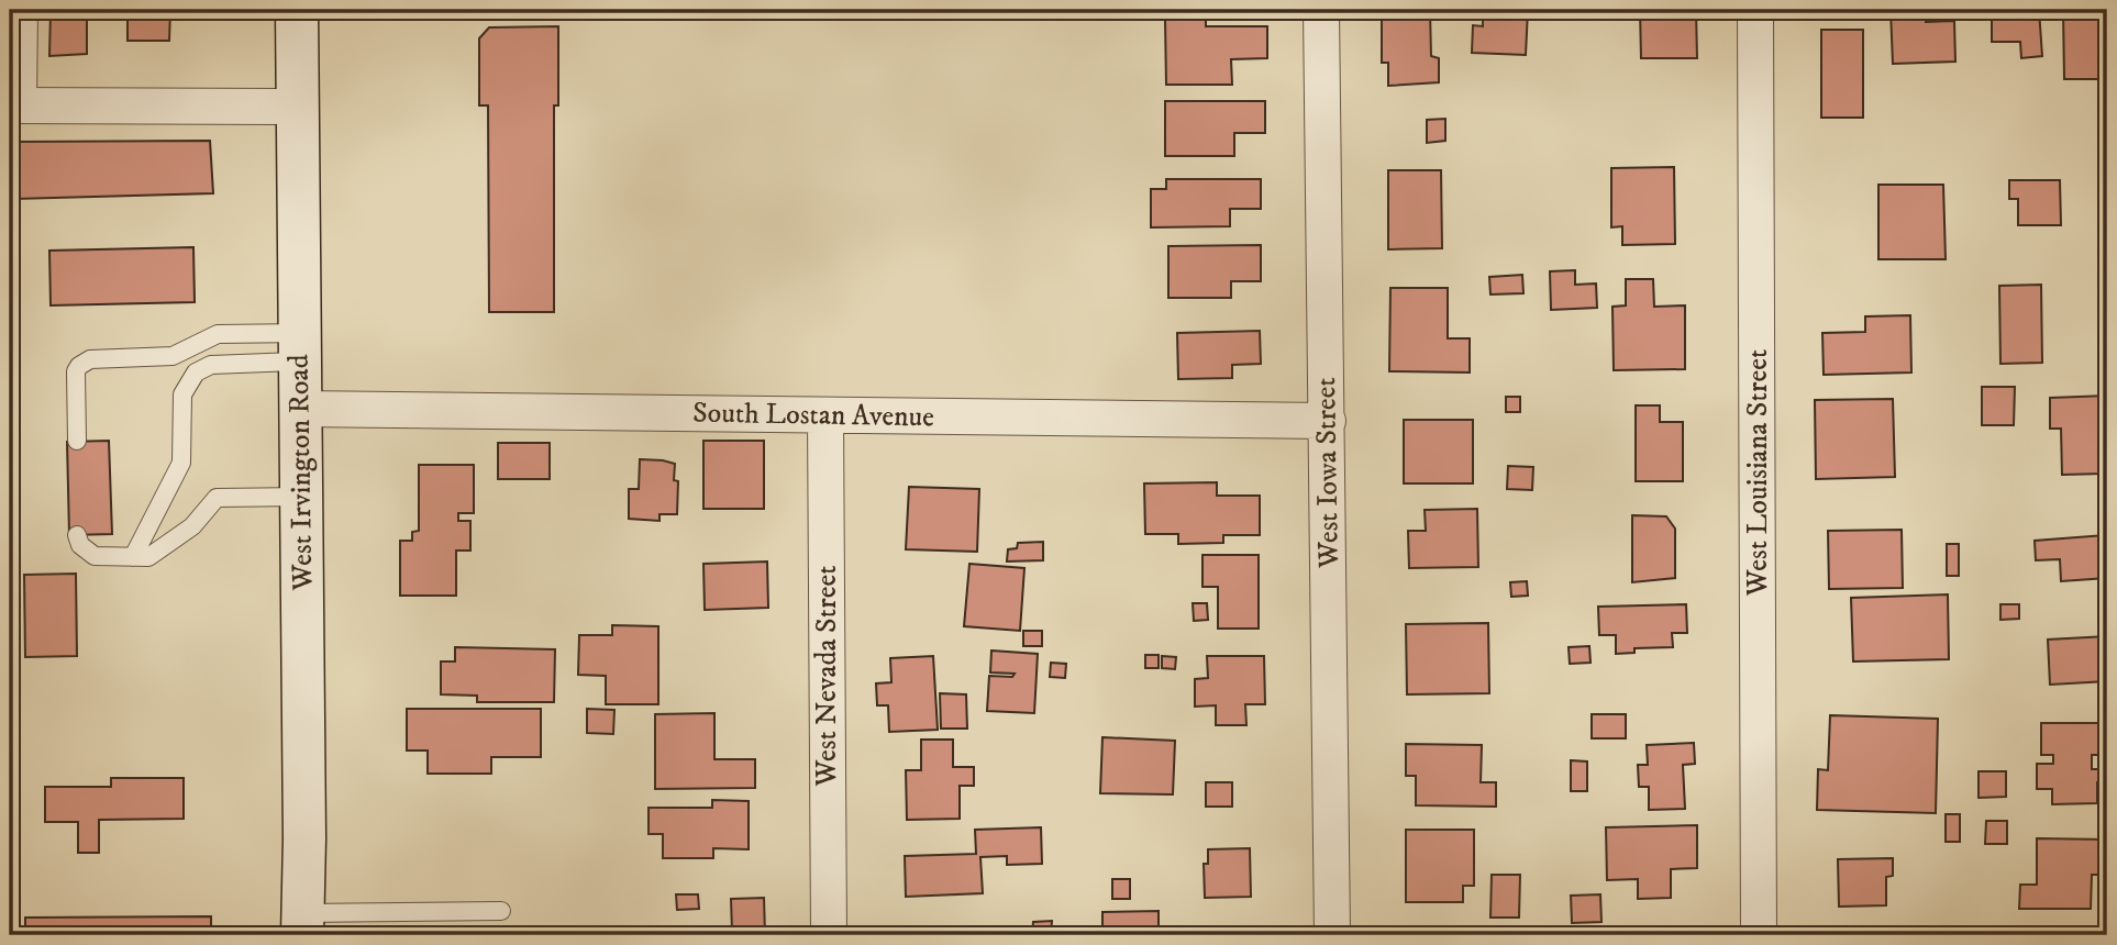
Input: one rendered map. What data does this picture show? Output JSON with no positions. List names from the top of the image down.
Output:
{
  "streets": {
    "main road": ["West Irvington Road"],
    "street": [
      "South Lostan Avenue",
      "West Iowa Street",
      "West Louisiana Street",
      "West Nevada Street"
    ]
  },
  "crossings": [
    ["South Lostan Avenue", "West Irvington Road"],
    ["South Lostan Avenue", "West Iowa Street"],
    ["South Lostan Avenue", "West Nevada Street"]
  ]
}
